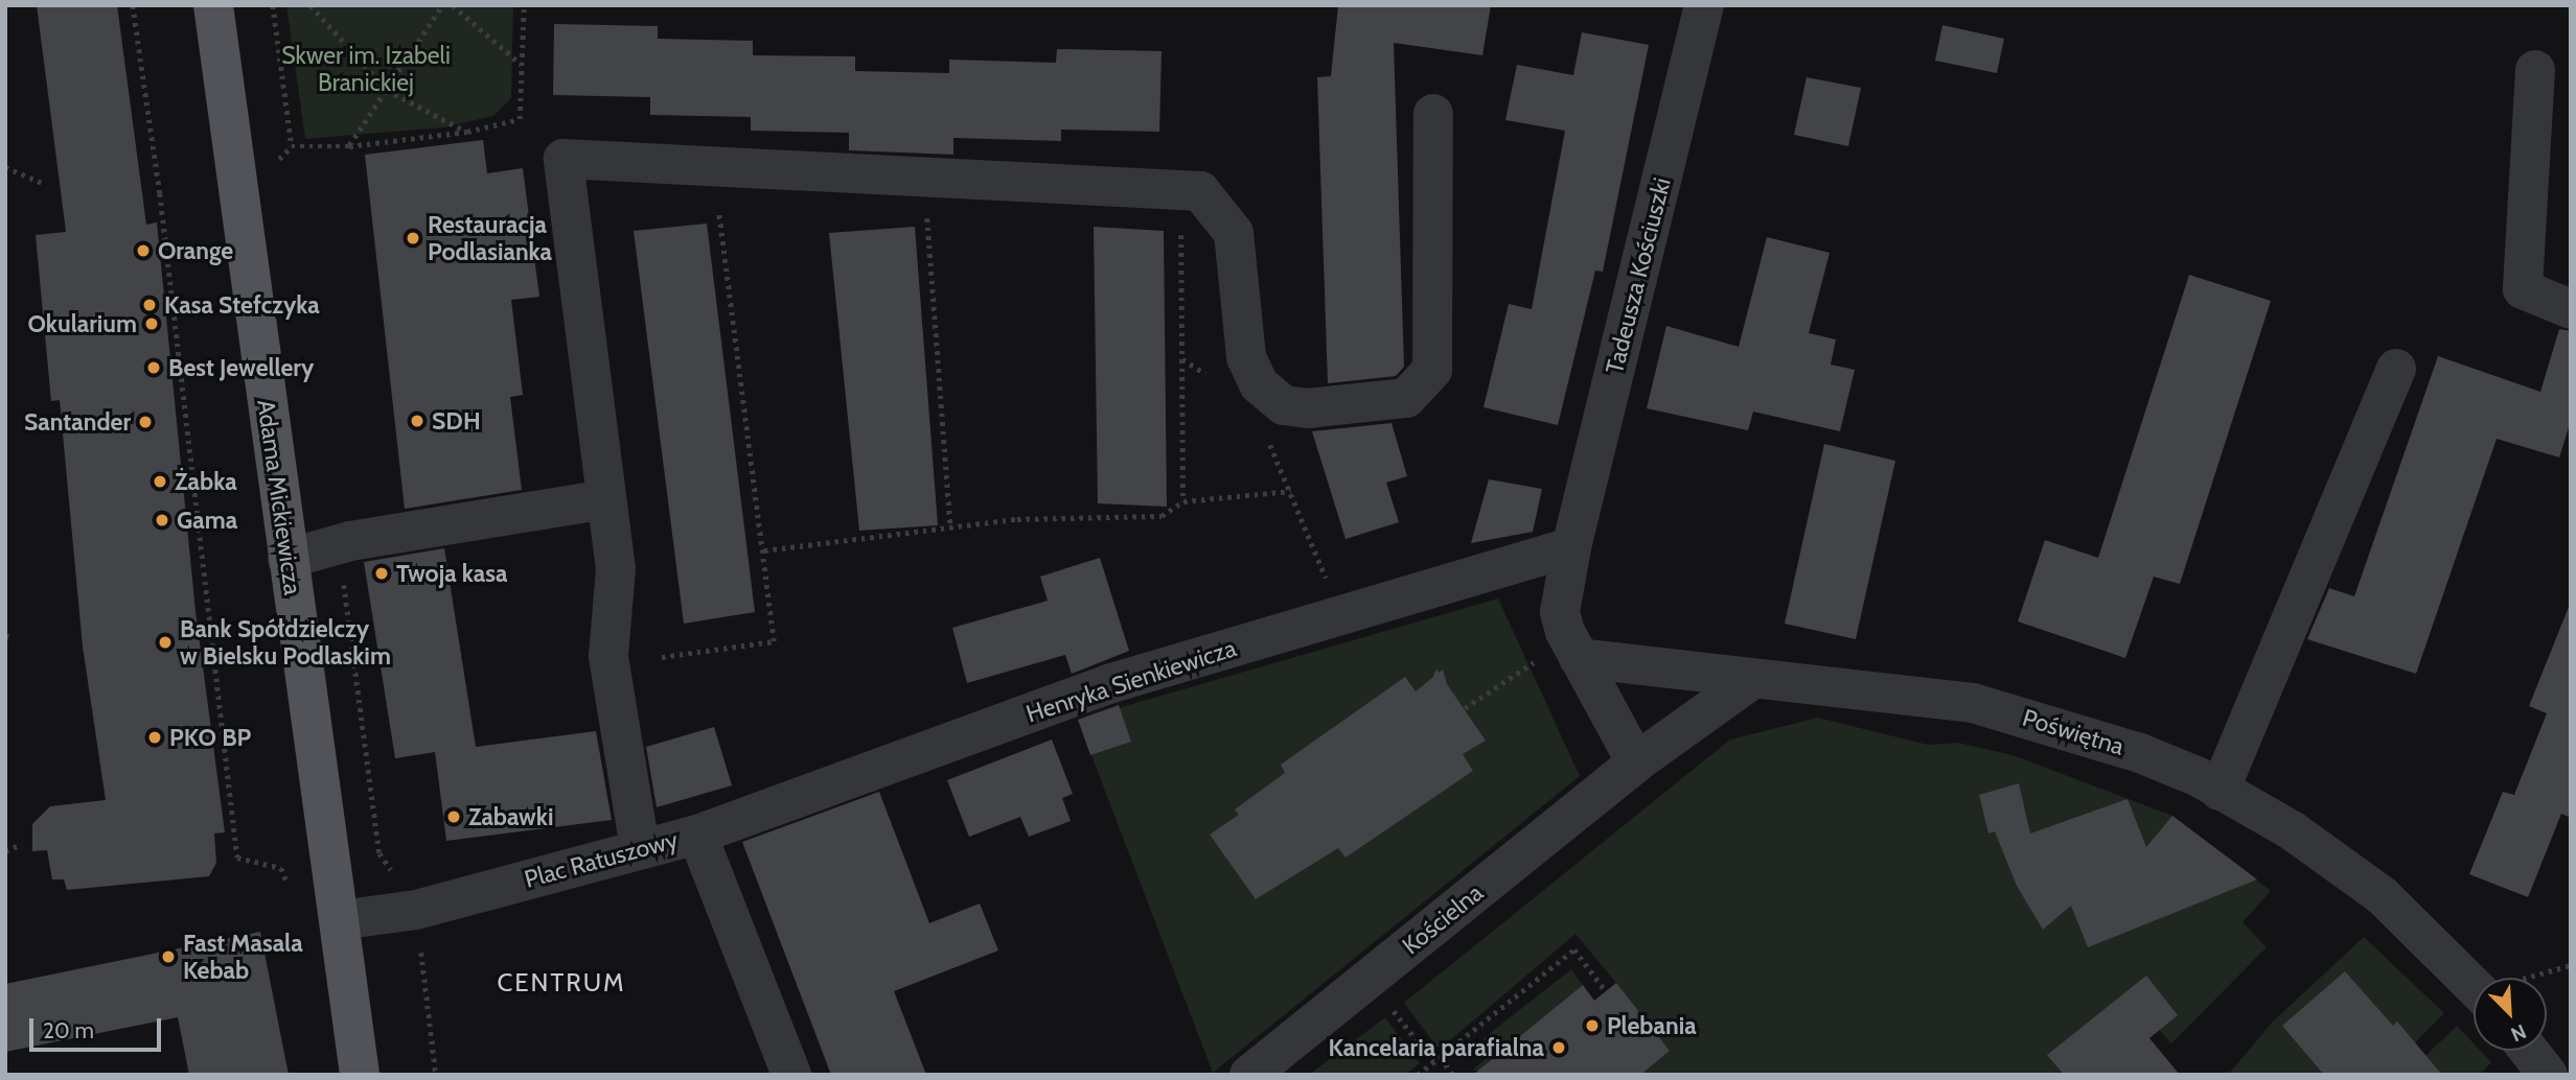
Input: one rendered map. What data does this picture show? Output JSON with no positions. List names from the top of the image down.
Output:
{
  "streets": {
    "main road": ["Adama Mickiewicza"],
    "street": [
      "Tadeusza Kościuszki",
      "Henryka Sienkiewicza",
      "Poświętna",
      "Plac Ratuszowy",
      "Kościelna"
    ]
  },
  "crossings": [
    ["Tadeusza Kościuszki", "Henryka Sienkiewicza"],
    ["Adama Mickiewicza", "Plac Ratuszowy"],
    ["Henryka Sienkiewicza", "Plac Ratuszowy"],
    ["Poświętna", "Kościelna"]
  ],
  "districts": ["CENTRUM"],
  "parks": ["Skwer im. Izabeli Branickiej"],
  "places": [
    "Restauracja Podlasianka",
    "Orange",
    "Kasa Stefczyka",
    "Okularium",
    "Best Jewellery",
    "SDH",
    "Santander",
    "Żabka",
    "Gama",
    "Twoja kasa",
    "Bank Spółdzielczy w Bielsku Podlaskim",
    "PKO BP",
    "Zabawki",
    "Fast Masala Kebab",
    "Plebania",
    "Kancelaria parafialna"
  ],
  "scale_bar": "20 m",
  "north": "bottom right"
}
